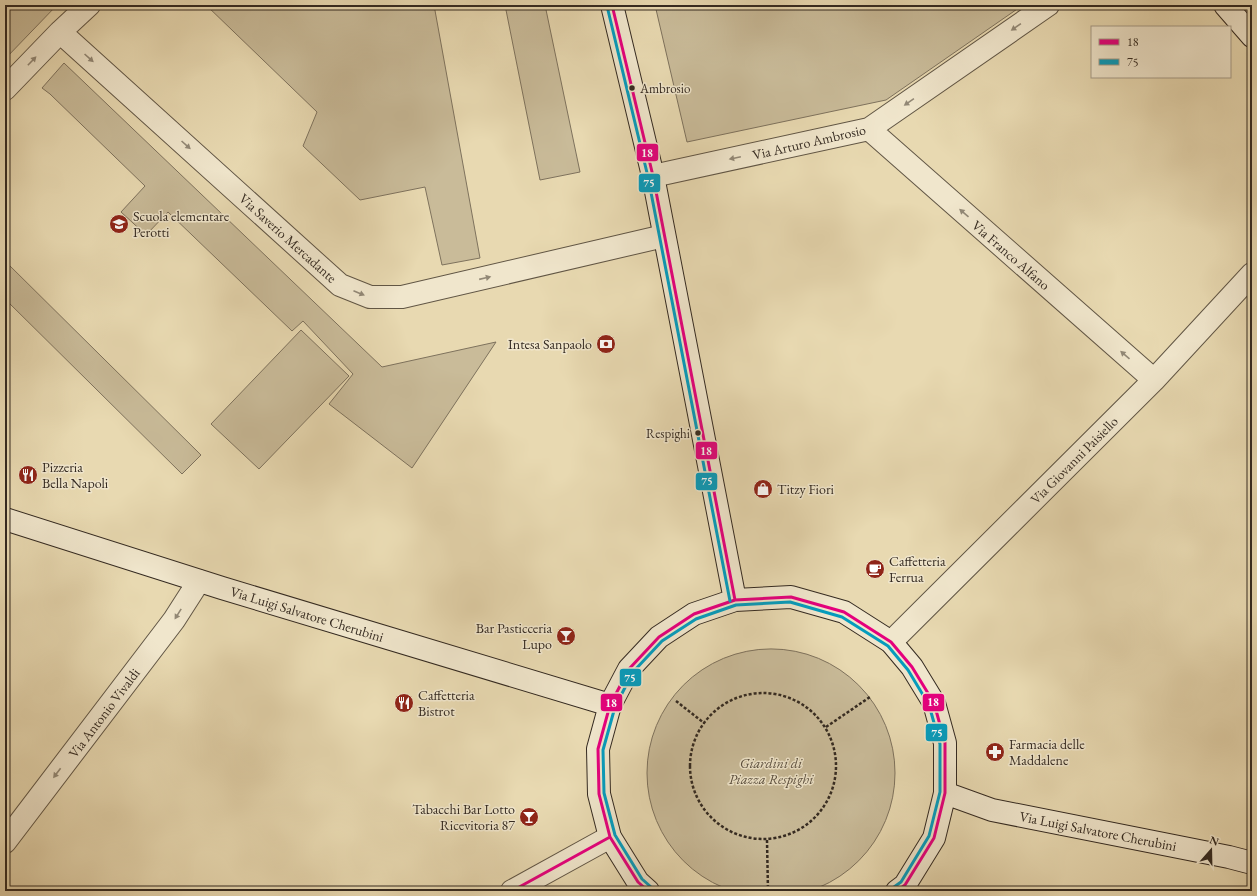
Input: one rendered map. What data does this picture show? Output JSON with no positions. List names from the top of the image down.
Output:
{
  "streets": {
    "street": [
      "Via Arturo Ambrosio",
      "Via Saverio Mercadante",
      "Via Franco Alfano",
      "Via Giovanni Paisiello",
      "Via Luigi Salvatore Cherubini",
      "Via Antonio Vivaldi"
    ]
  },
  "crossings": [
    ["Via Arturo Ambrosio", "Via Franco Alfano"],
    ["Via Franco Alfano", "Via Giovanni Paisiello"],
    ["Via Luigi Salvatore Cherubini", "Via Antonio Vivaldi"]
  ],
  "one_way": [
    "Via Arturo Ambrosio",
    "Via Saverio Mercadante",
    "Via Franco Alfano",
    "Via Antonio Vivaldi"
  ],
  "parks": ["Giardini di Piazza Respighi"],
  "places": {
    "other": ["Ambrosio", "Respighi"],
    "school or university": ["Scuola elementare Perotti"],
    "bank": ["Intesa Sanpaolo"],
    "restaurant": ["Pizzeria Bella Napoli", "Caffetteria Bistrot"],
    "shop": ["Titzy Fiori"],
    "cafe": ["Caffetteria Ferrua"],
    "bar": ["Bar Pasticceria Lupo", "Tabacchi Bar Lotto Ricevitoria 87"],
    "pharmacy": ["Farmacia delle Maddalene"]
  },
  "lines": ["transit line 18", "transit line 75"],
  "legend": ["18", "75"],
  "north": "top"
}
